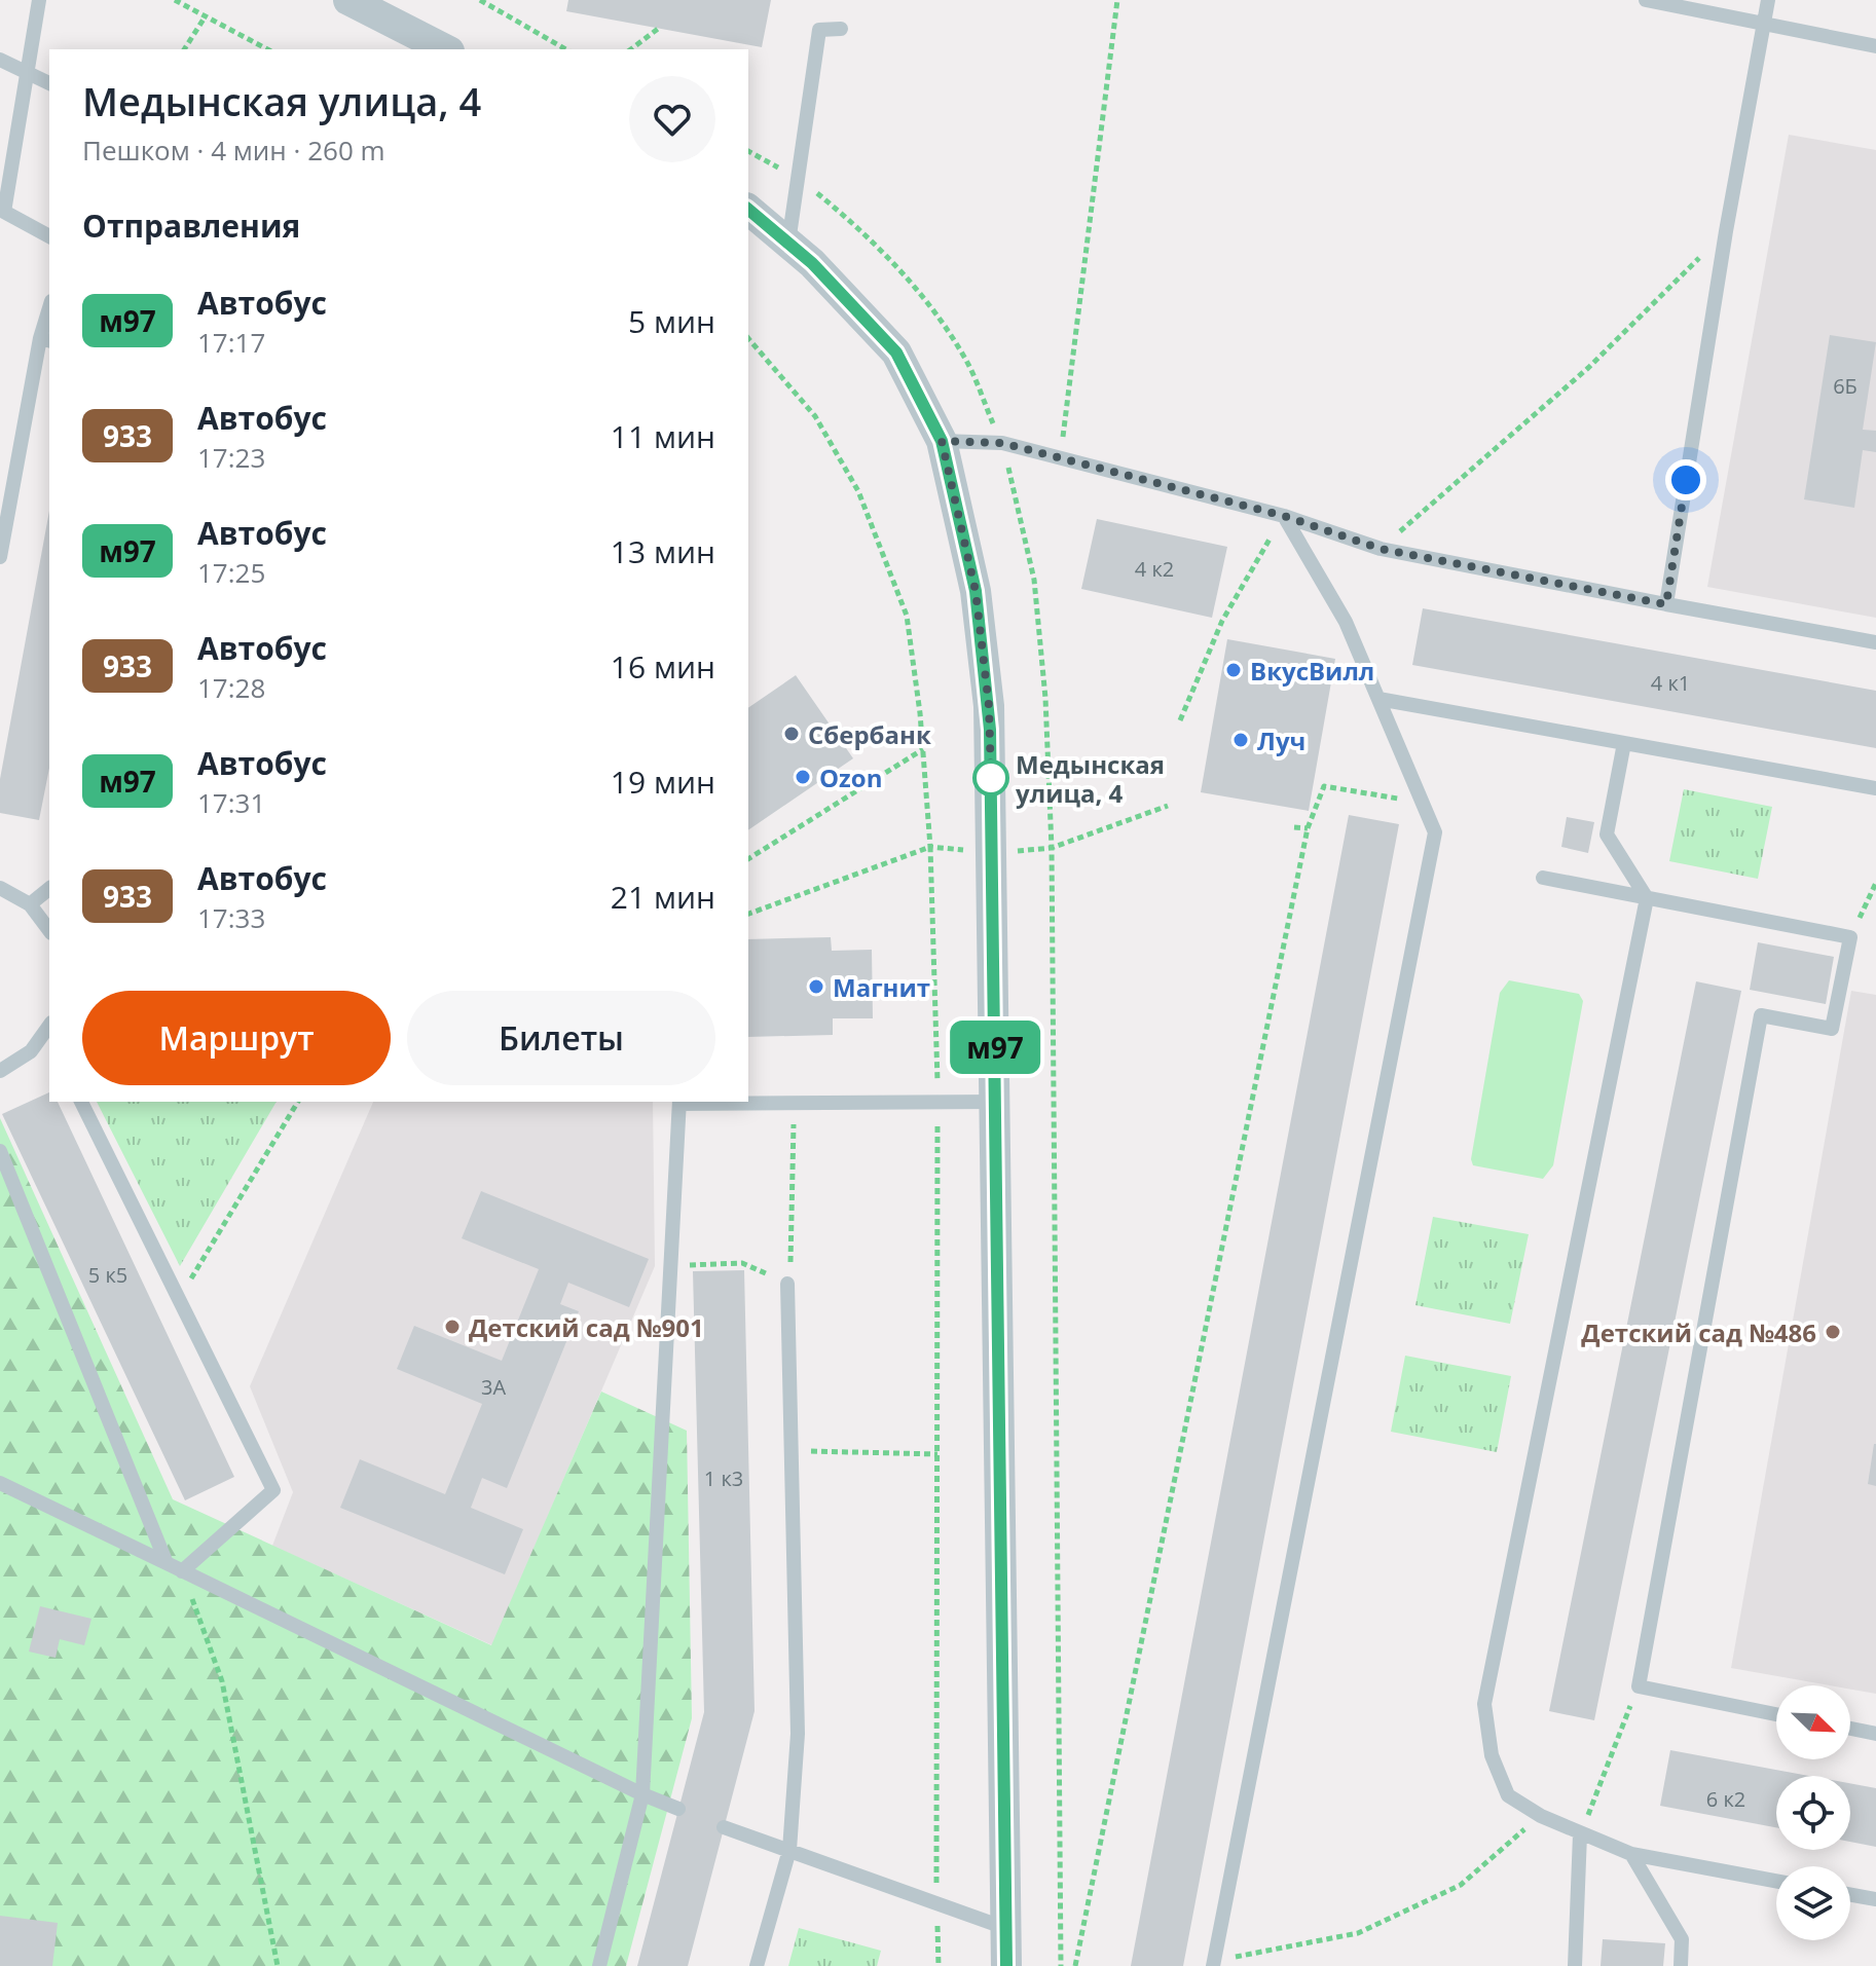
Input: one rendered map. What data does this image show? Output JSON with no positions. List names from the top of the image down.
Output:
{
  "places": [
    "ВкусВилл",
    "Сбербанк",
    "Луч",
    "Ozon",
    "Медынская улица, 4",
    "Магнит",
    "Детский сад №901",
    "Детский сад №486"
  ],
  "lines": ["bus line м97"],
  "house_numbers": [
    "6Б",
    "4 к2",
    "4 к1",
    "5 к5",
    "3А",
    "1 к3",
    "6 к2"
  ],
  "north": "bottom right",
  "page": {
    "on_map": "м97",
    "heading": [
      ["Медынская улица, 4", "Пешком · 4 мин · 260 m"],
      "Отправления"
    ],
    "list": [
      {
        "mark": "м97",
        "name": "Автобус",
        "note": "17:17",
        "value": "5 мин"
      },
      {
        "mark": "933",
        "name": "Автобус",
        "note": "17:23",
        "value": "11 мин"
      },
      {
        "mark": "м97",
        "name": "Автобус",
        "note": "17:25",
        "value": "13 мин"
      },
      {
        "mark": "933",
        "name": "Автобус",
        "note": "17:28",
        "value": "16 мин"
      },
      {
        "mark": "м97",
        "name": "Автобус",
        "note": "17:31",
        "value": "19 мин"
      },
      {
        "mark": "933",
        "name": "Автобус",
        "note": "17:33",
        "value": "21 мин"
      }
    ],
    "buttons": ["Маршрут", "Билеты"]
  }
}
